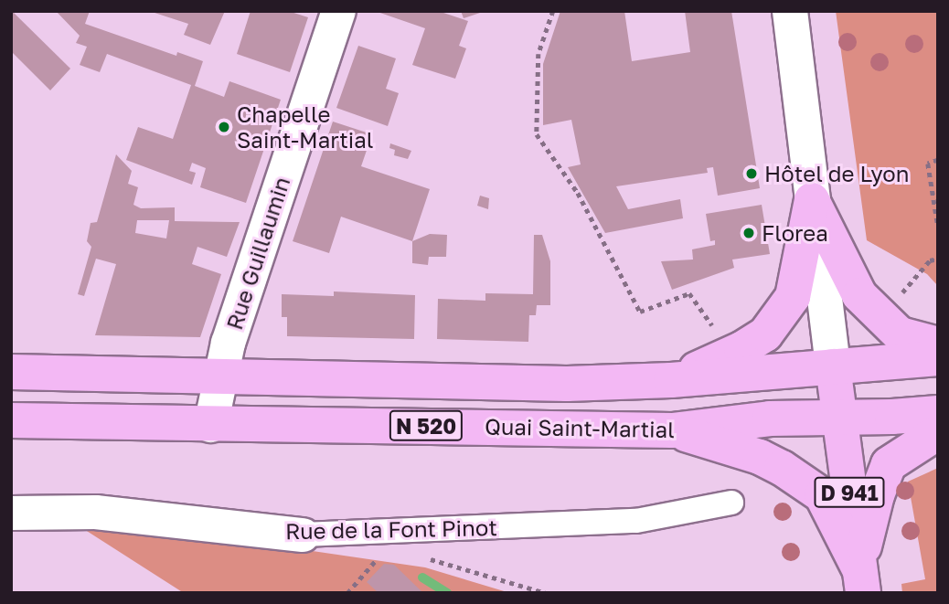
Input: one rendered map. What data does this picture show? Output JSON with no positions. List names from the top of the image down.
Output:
{
  "streets": {
    "main road": ["N 520", "Quai Saint-Martial", "D 941"],
    "street": ["Rue Guillaumin", "Rue de la Font Pinot"]
  },
  "crossings": [
    ["Rue Guillaumin", "Quai Saint-Martial"],
    ["N 520", "Quai Saint-Martial"],
    ["N 520", "D 941"],
    ["Quai Saint-Martial", "D 941"]
  ],
  "places": ["Chapelle Saint-Martial", "Hôtel de Lyon", "Florea"]
}
